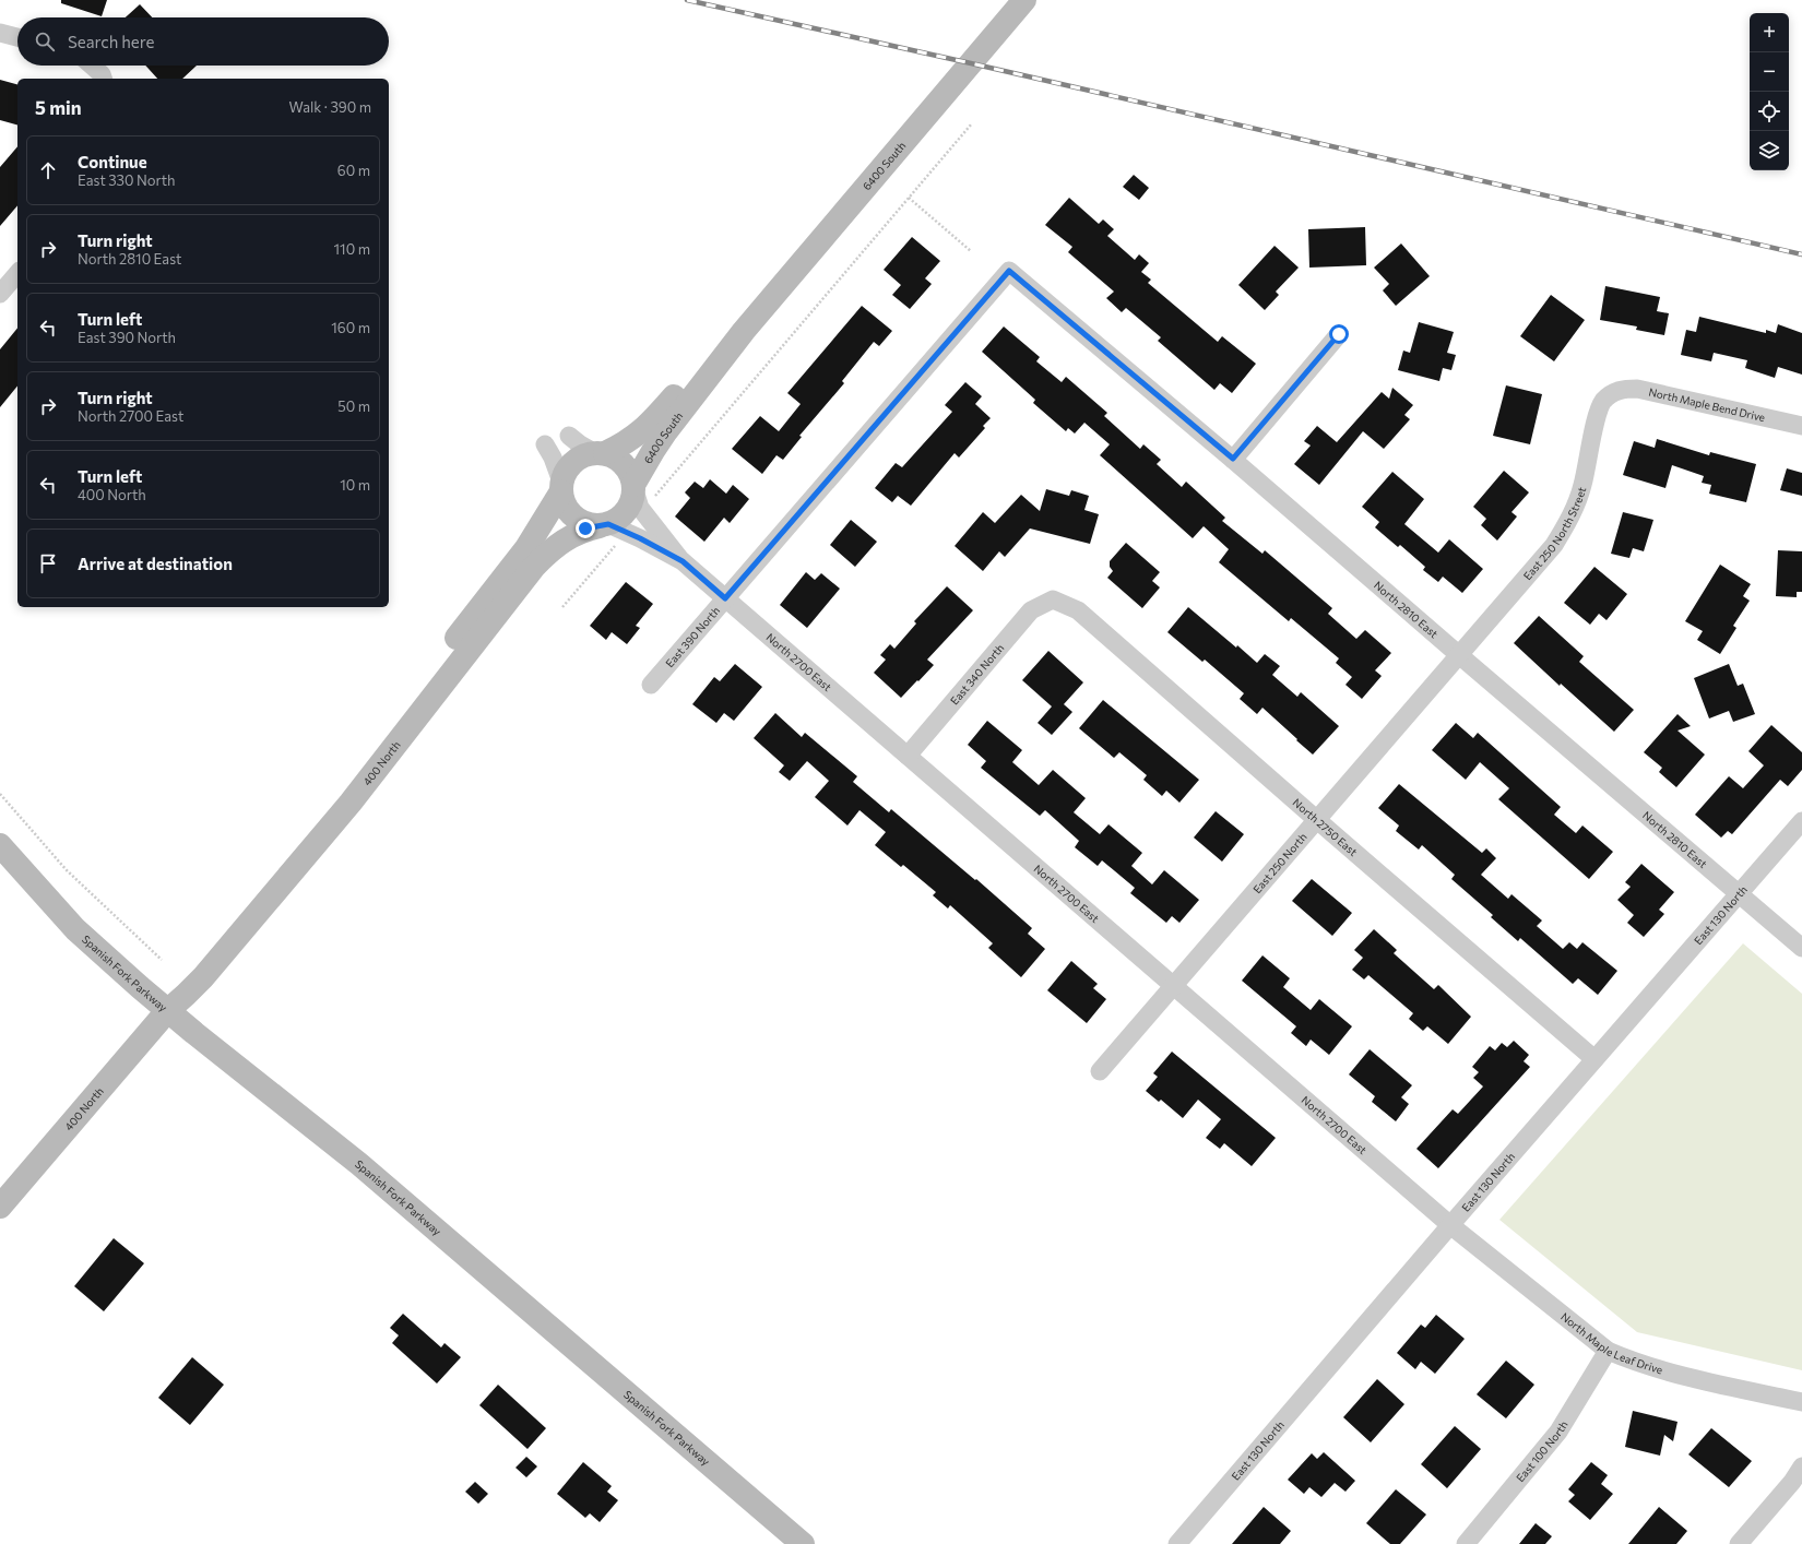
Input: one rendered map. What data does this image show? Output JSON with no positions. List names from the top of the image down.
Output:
{
  "streets": {
    "main road": ["6400 South", "400 North", "Spanish Fork Parkway"],
    "street": [
      "North Maple Bend Drive",
      "East 250 North Street",
      "North 2810 East",
      "East 390 North",
      "North 2700 East",
      "East 340 North",
      "North 2750 East",
      "East 250 North",
      "East 130 North",
      "North Maple Leaf Drive",
      "East 100 North"
    ]
  },
  "crossings": [
    ["6400 South", "North 2700 East"],
    ["6400 South", "400 North"],
    ["North Maple Bend Drive", "East 250 North Street"],
    ["East 250 North Street", "North 2810 East"],
    ["East 250 North Street", "East 250 North"],
    ["North 2810 East", "East 390 North"],
    ["North 2810 East", "East 250 North"],
    ["North 2810 East", "East 130 North"],
    ["East 390 North", "North 2700 East"],
    ["North 2700 East", "East 340 North"],
    ["North 2700 East", "400 North"],
    ["North 2700 East", "East 250 North"],
    ["North 2700 East", "East 130 North"],
    ["North 2700 East", "North Maple Leaf Drive"],
    ["East 340 North", "North 2750 East"],
    ["400 North", "Spanish Fork Parkway"],
    ["North 2750 East", "East 250 North"],
    ["North 2750 East", "East 130 North"],
    ["East 130 North", "North Maple Leaf Drive"],
    ["North Maple Leaf Drive", "East 100 North"]
  ],
  "page": {
    "map_buttons": ["+", "−"],
    "search": "Search here",
    "heading": ["5 min", "Walk · 390 m"],
    "list": [
      ["Continue", "East 330 North", "60 m"],
      ["Turn right", "North 2810 East", "110 m"],
      ["Turn left", "East 390 North", "160 m"],
      ["Turn right", "North 2700 East", "50 m"],
      ["Turn left", "400 North", "10 m"],
      "Arrive at destination"
    ]
  }
}
